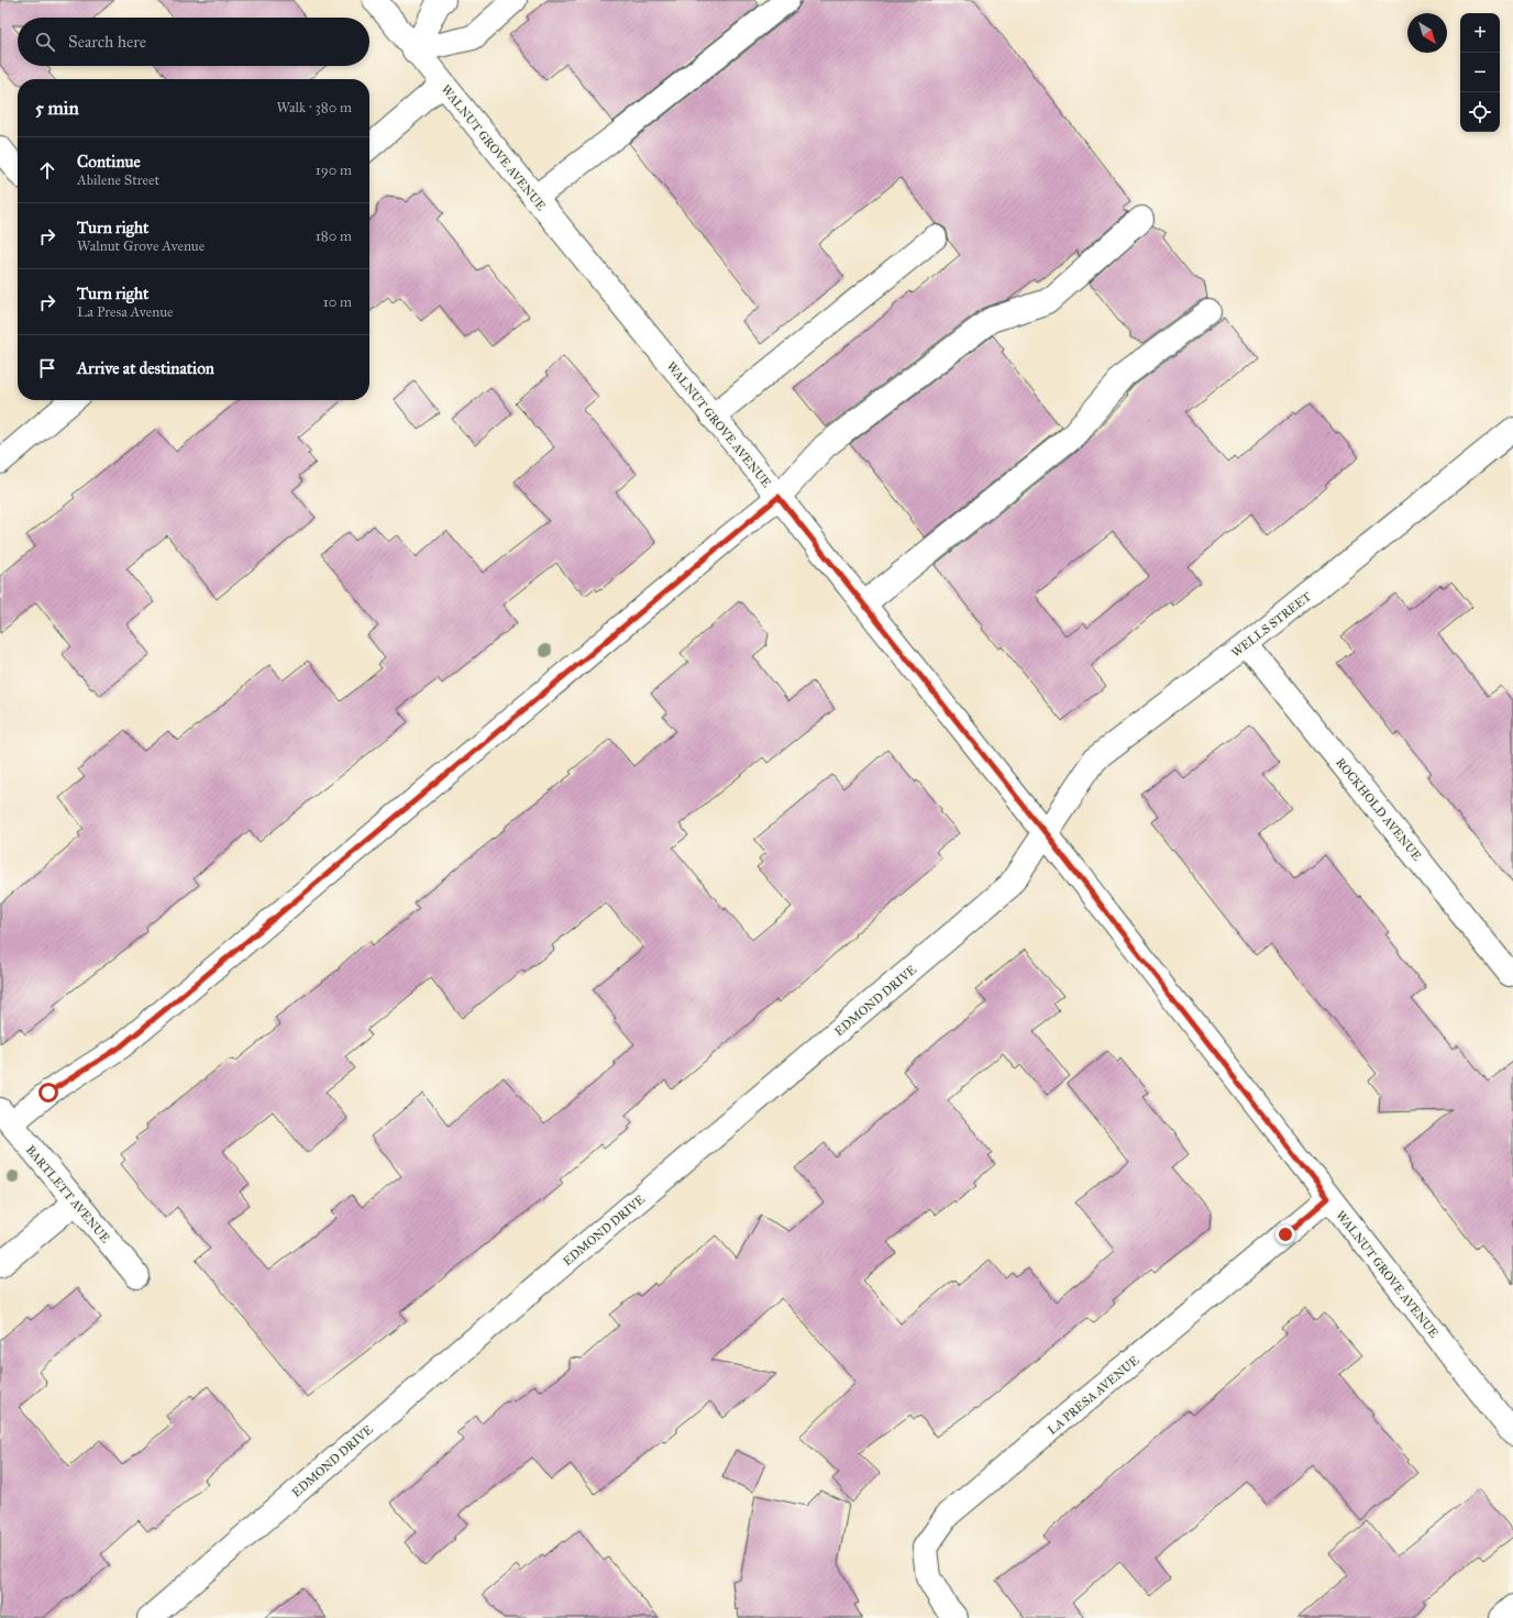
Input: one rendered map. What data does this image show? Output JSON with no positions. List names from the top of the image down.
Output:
{
  "streets": {
    "street": [
      "WALNUT GROVE AVENUE",
      "WELLS STREET",
      "ROCKHOLD AVENUE",
      "EDMOND DRIVE",
      "BARTLETT AVENUE",
      "LA PRESA AVENUE"
    ]
  },
  "crossings": [
    ["WALNUT GROVE AVENUE", "WELLS STREET"],
    ["WALNUT GROVE AVENUE", "EDMOND DRIVE"],
    ["WALNUT GROVE AVENUE", "LA PRESA AVENUE"],
    ["WELLS STREET", "ROCKHOLD AVENUE"],
    ["WELLS STREET", "EDMOND DRIVE"]
  ],
  "north": "bottom right",
  "page": {
    "map_buttons": ["+", "−"],
    "search": "Search here",
    "heading": ["5 min", "Walk · 380 m"],
    "list": [
      ["Continue", "Abilene Street", "190 m"],
      ["Turn right", "Walnut Grove Avenue", "180 m"],
      ["Turn right", "La Presa Avenue", "10 m"],
      "Arrive at destination"
    ]
  }
}
